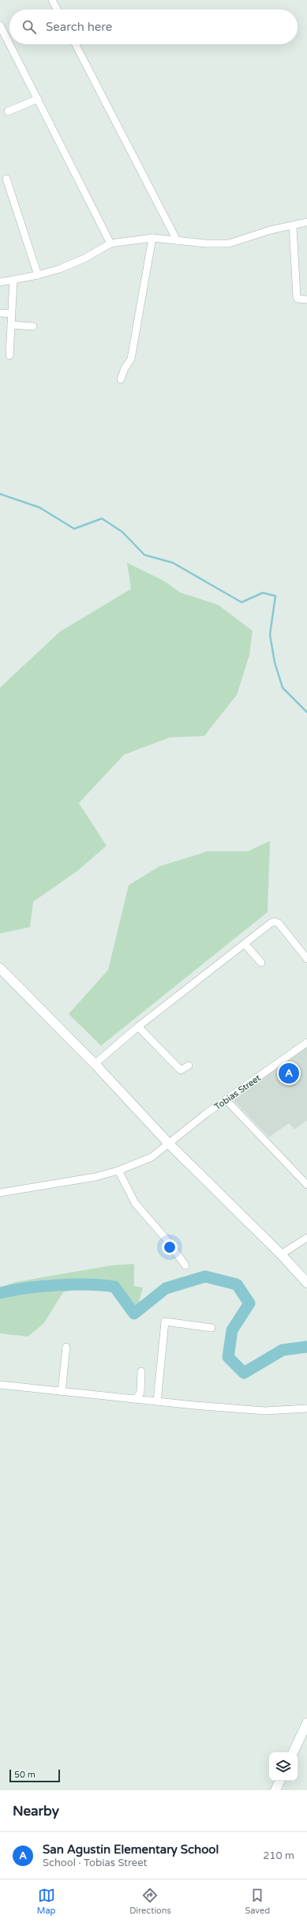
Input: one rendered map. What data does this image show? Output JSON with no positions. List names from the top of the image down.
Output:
{
  "streets": {
    "street": ["Tobias Street"]
  },
  "scale_bar": "50 m",
  "page": {
    "search": "Search here",
    "pins": "A",
    "scale": "50 m",
    "heading": "Nearby",
    "list": [
      {
        "mark": "A",
        "name": "San Agustin Elementary School",
        "note": "School · Tobias Street",
        "value": "210 m"
      }
    ],
    "nav": ["Map", "Directions", "Saved"]
  }
}
